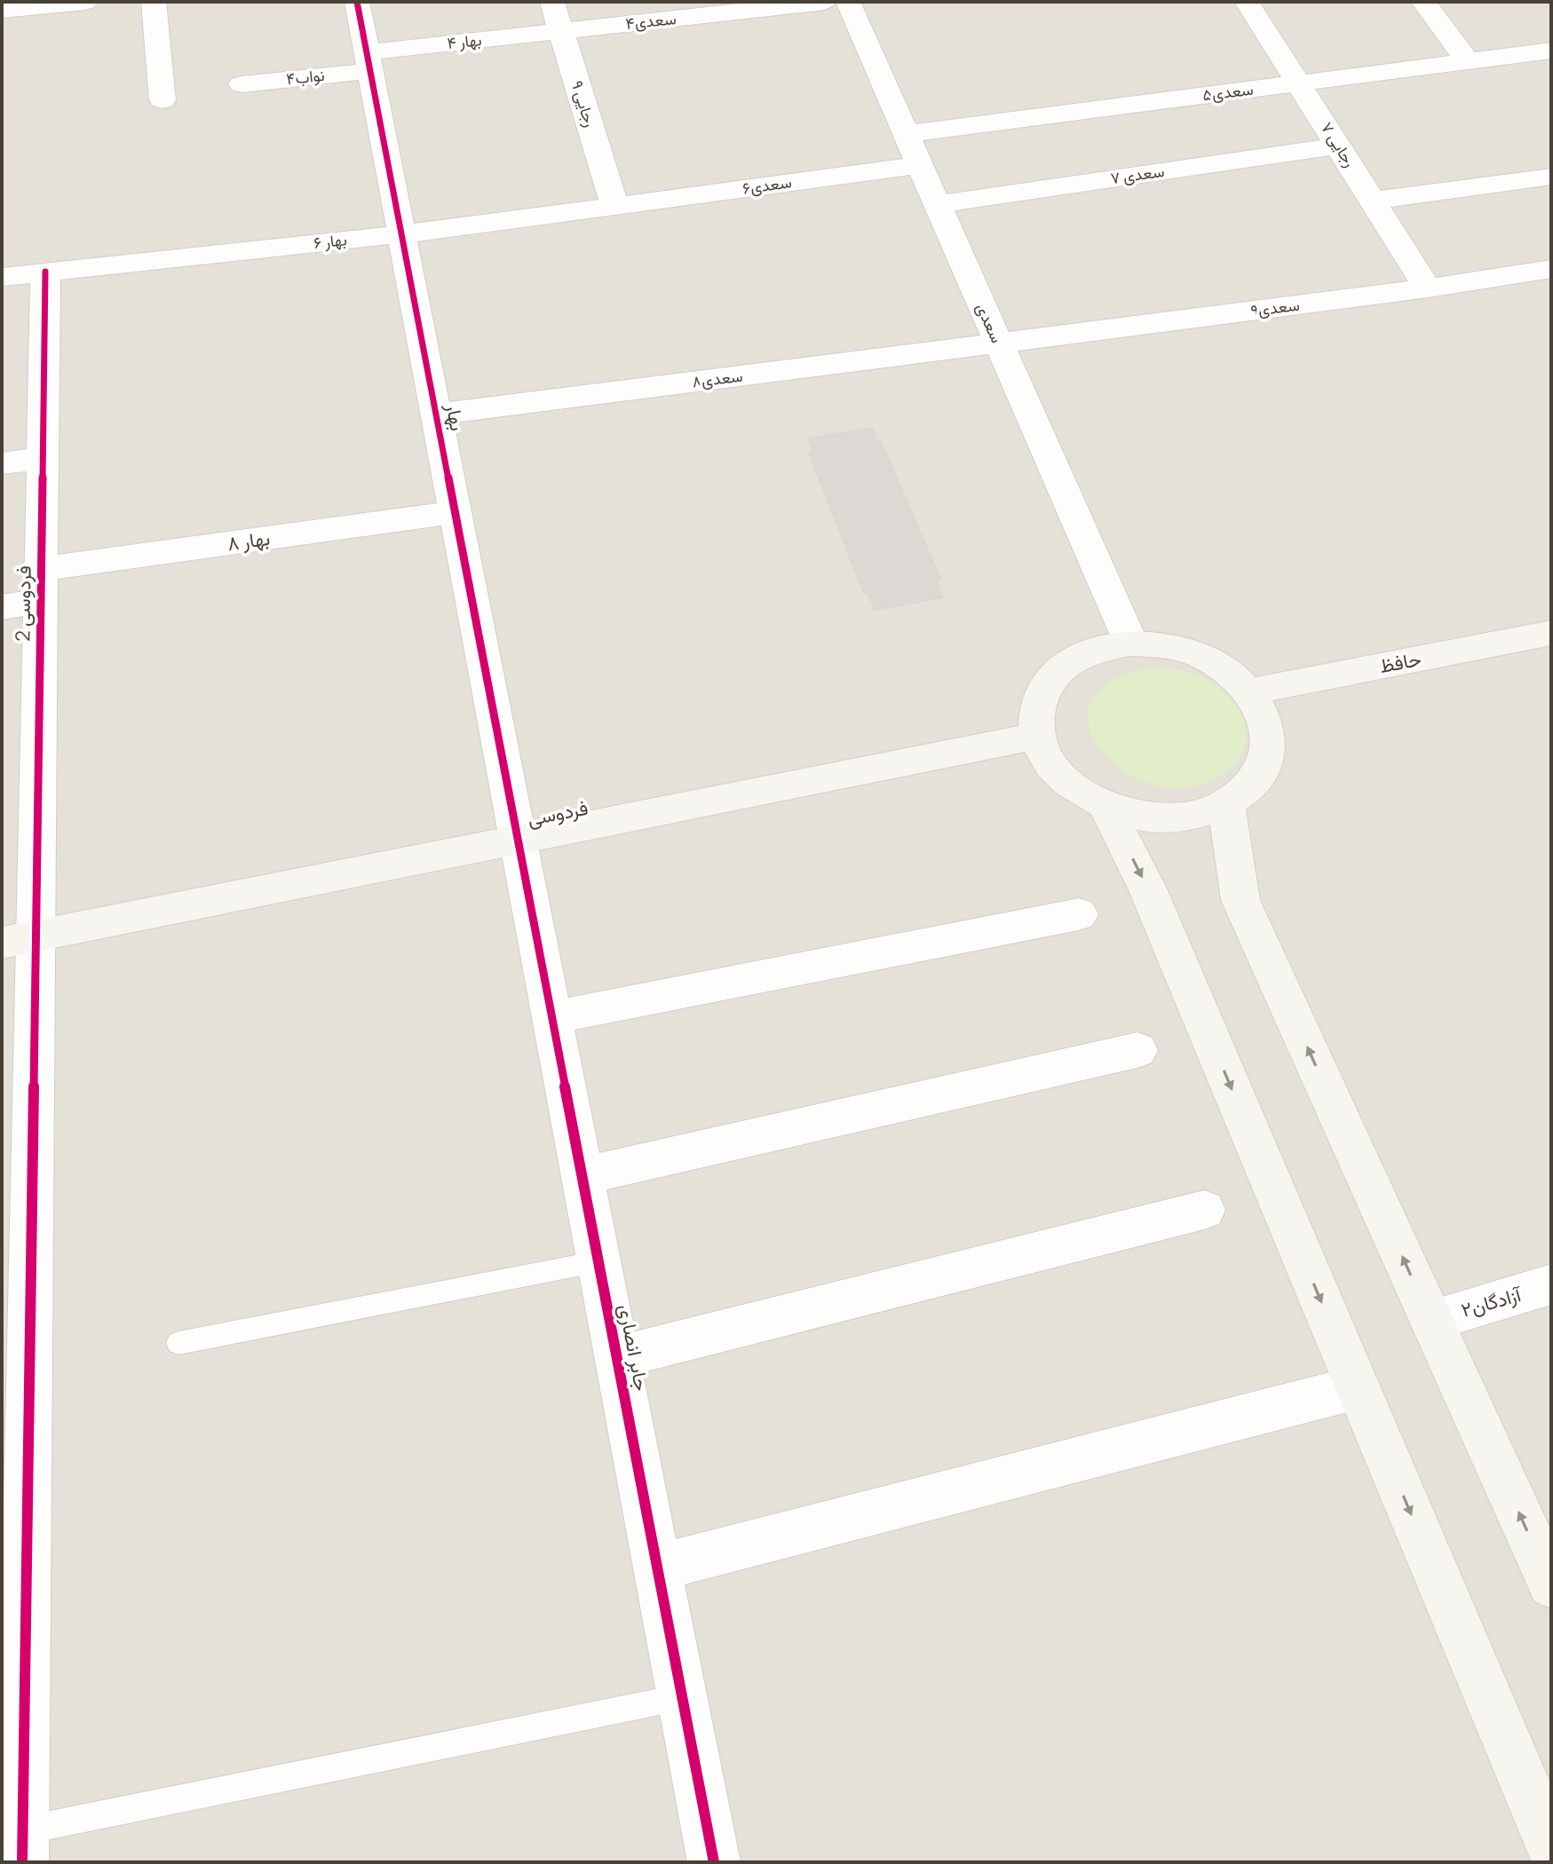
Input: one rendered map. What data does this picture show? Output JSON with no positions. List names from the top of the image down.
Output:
{
  "streets": {
    "street": [
      "سعدی۴",
      "بهار ۴",
      "نواب۴",
      "سعدی۵",
      "رجایی ۹",
      "رجایی ۷",
      "سعدی ۷",
      "سعدی۶",
      "بهار ۶",
      "سعدی۹",
      "سعدی",
      "سعدی۸",
      "بهار",
      "بهار ۸",
      "فردوسی 2",
      "حافظ",
      "فردوسی",
      "آزادگان۲",
      "جابر انصاری"
    ]
  },
  "crossings": [
    ["سعدی۴", "بهار ۴"],
    ["سعدی۴", "رجایی ۹"],
    ["بهار ۴", "نواب۴"],
    ["بهار ۴", "رجایی ۹"],
    ["بهار ۴", "بهار"],
    ["نواب۴", "بهار"],
    ["سعدی۵", "رجایی ۷"],
    ["سعدی۵", "سعدی"],
    ["رجایی ۹", "سعدی۶"],
    ["رجایی ۹", "بهار ۶"],
    ["رجایی ۷", "سعدی ۷"],
    ["رجایی ۷", "سعدی۹"],
    ["سعدی ۷", "سعدی"],
    ["سعدی۶", "بهار ۶"],
    ["سعدی۶", "سعدی"],
    ["بهار ۶", "بهار"],
    ["بهار ۶", "فردوسی 2"],
    ["سعدی۹", "سعدی"],
    ["سعدی۹", "سعدی۸"],
    ["سعدی", "سعدی۸"],
    ["سعدی", "حافظ"],
    ["سعدی", "فردوسی"],
    ["سعدی۸", "بهار"],
    ["بهار", "بهار ۸"],
    ["بهار", "فردوسی"],
    ["بهار", "جابر انصاری"],
    ["بهار ۸", "فردوسی 2"],
    ["فردوسی 2", "فردوسی"],
    ["حافظ", "فردوسی"],
    ["فردوسی", "جابر انصاری"]
  ]
}
